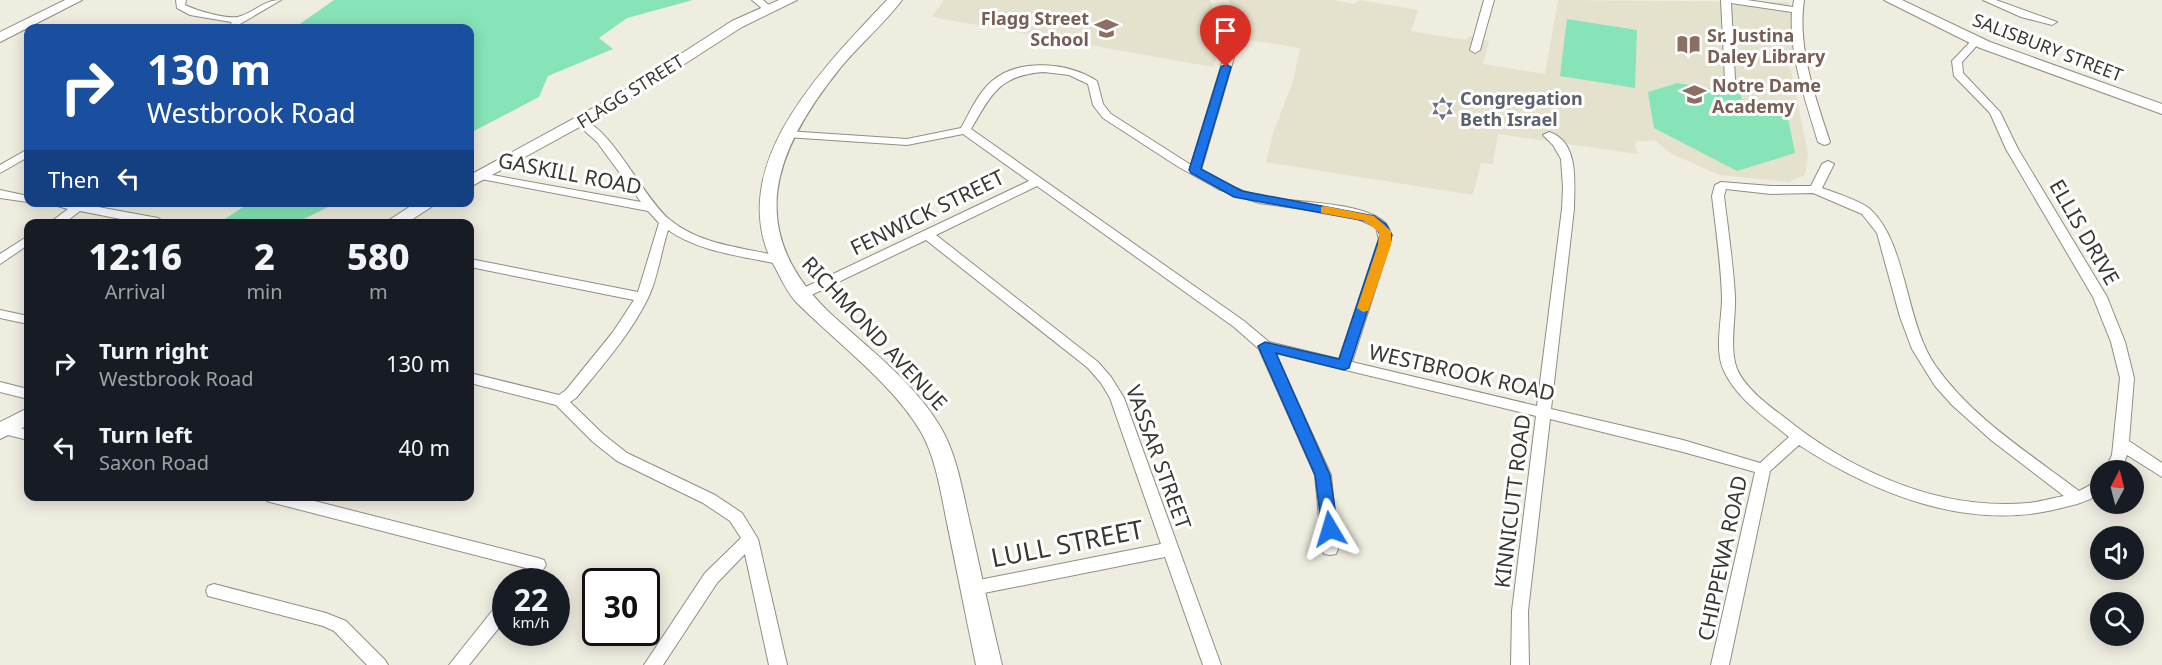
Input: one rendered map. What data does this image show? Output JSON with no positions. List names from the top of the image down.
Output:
{
  "streets": {
    "street": [
      "SALISBURY STREET",
      "FLAGG STREET",
      "GASKILL ROAD",
      "FENWICK STREET",
      "ELLIS DRIVE",
      "RICHMOND AVENUE",
      "WESTBROOK ROAD",
      "VASSAR STREET",
      "KINNICUTT ROAD",
      "LULL STREET",
      "CHIPPEWA ROAD"
    ]
  },
  "crossings": [
    ["SALISBURY STREET", "ELLIS DRIVE"],
    ["FLAGG STREET", "GASKILL ROAD"],
    ["FENWICK STREET", "RICHMOND AVENUE"],
    ["FENWICK STREET", "WESTBROOK ROAD"],
    ["FENWICK STREET", "VASSAR STREET"],
    ["RICHMOND AVENUE", "LULL STREET"],
    ["WESTBROOK ROAD", "KINNICUTT ROAD"],
    ["WESTBROOK ROAD", "CHIPPEWA ROAD"],
    ["VASSAR STREET", "LULL STREET"]
  ],
  "places": {
    "school or university": ["Flagg Street School", "Notre Dame Academy"],
    "library": ["Sr. Justina Daley Library"],
    "synagogue": ["Congregation Beth Israel"]
  },
  "north": "top",
  "page": {
    "turn": ["130 m", "Westbrook Road"],
    "then": "Then",
    "eta": [
      "12:16",
      "Arrival",
      "2",
      "min",
      "580",
      "m"
    ],
    "list": [
      {
        "name": "Turn right",
        "note": "Westbrook Road",
        "value": "130 m"
      },
      {
        "name": "Turn left",
        "note": "Saxon Road",
        "value": "40 m"
      }
    ],
    "speed": "22 km/h",
    "limit": "30"
  }
}
